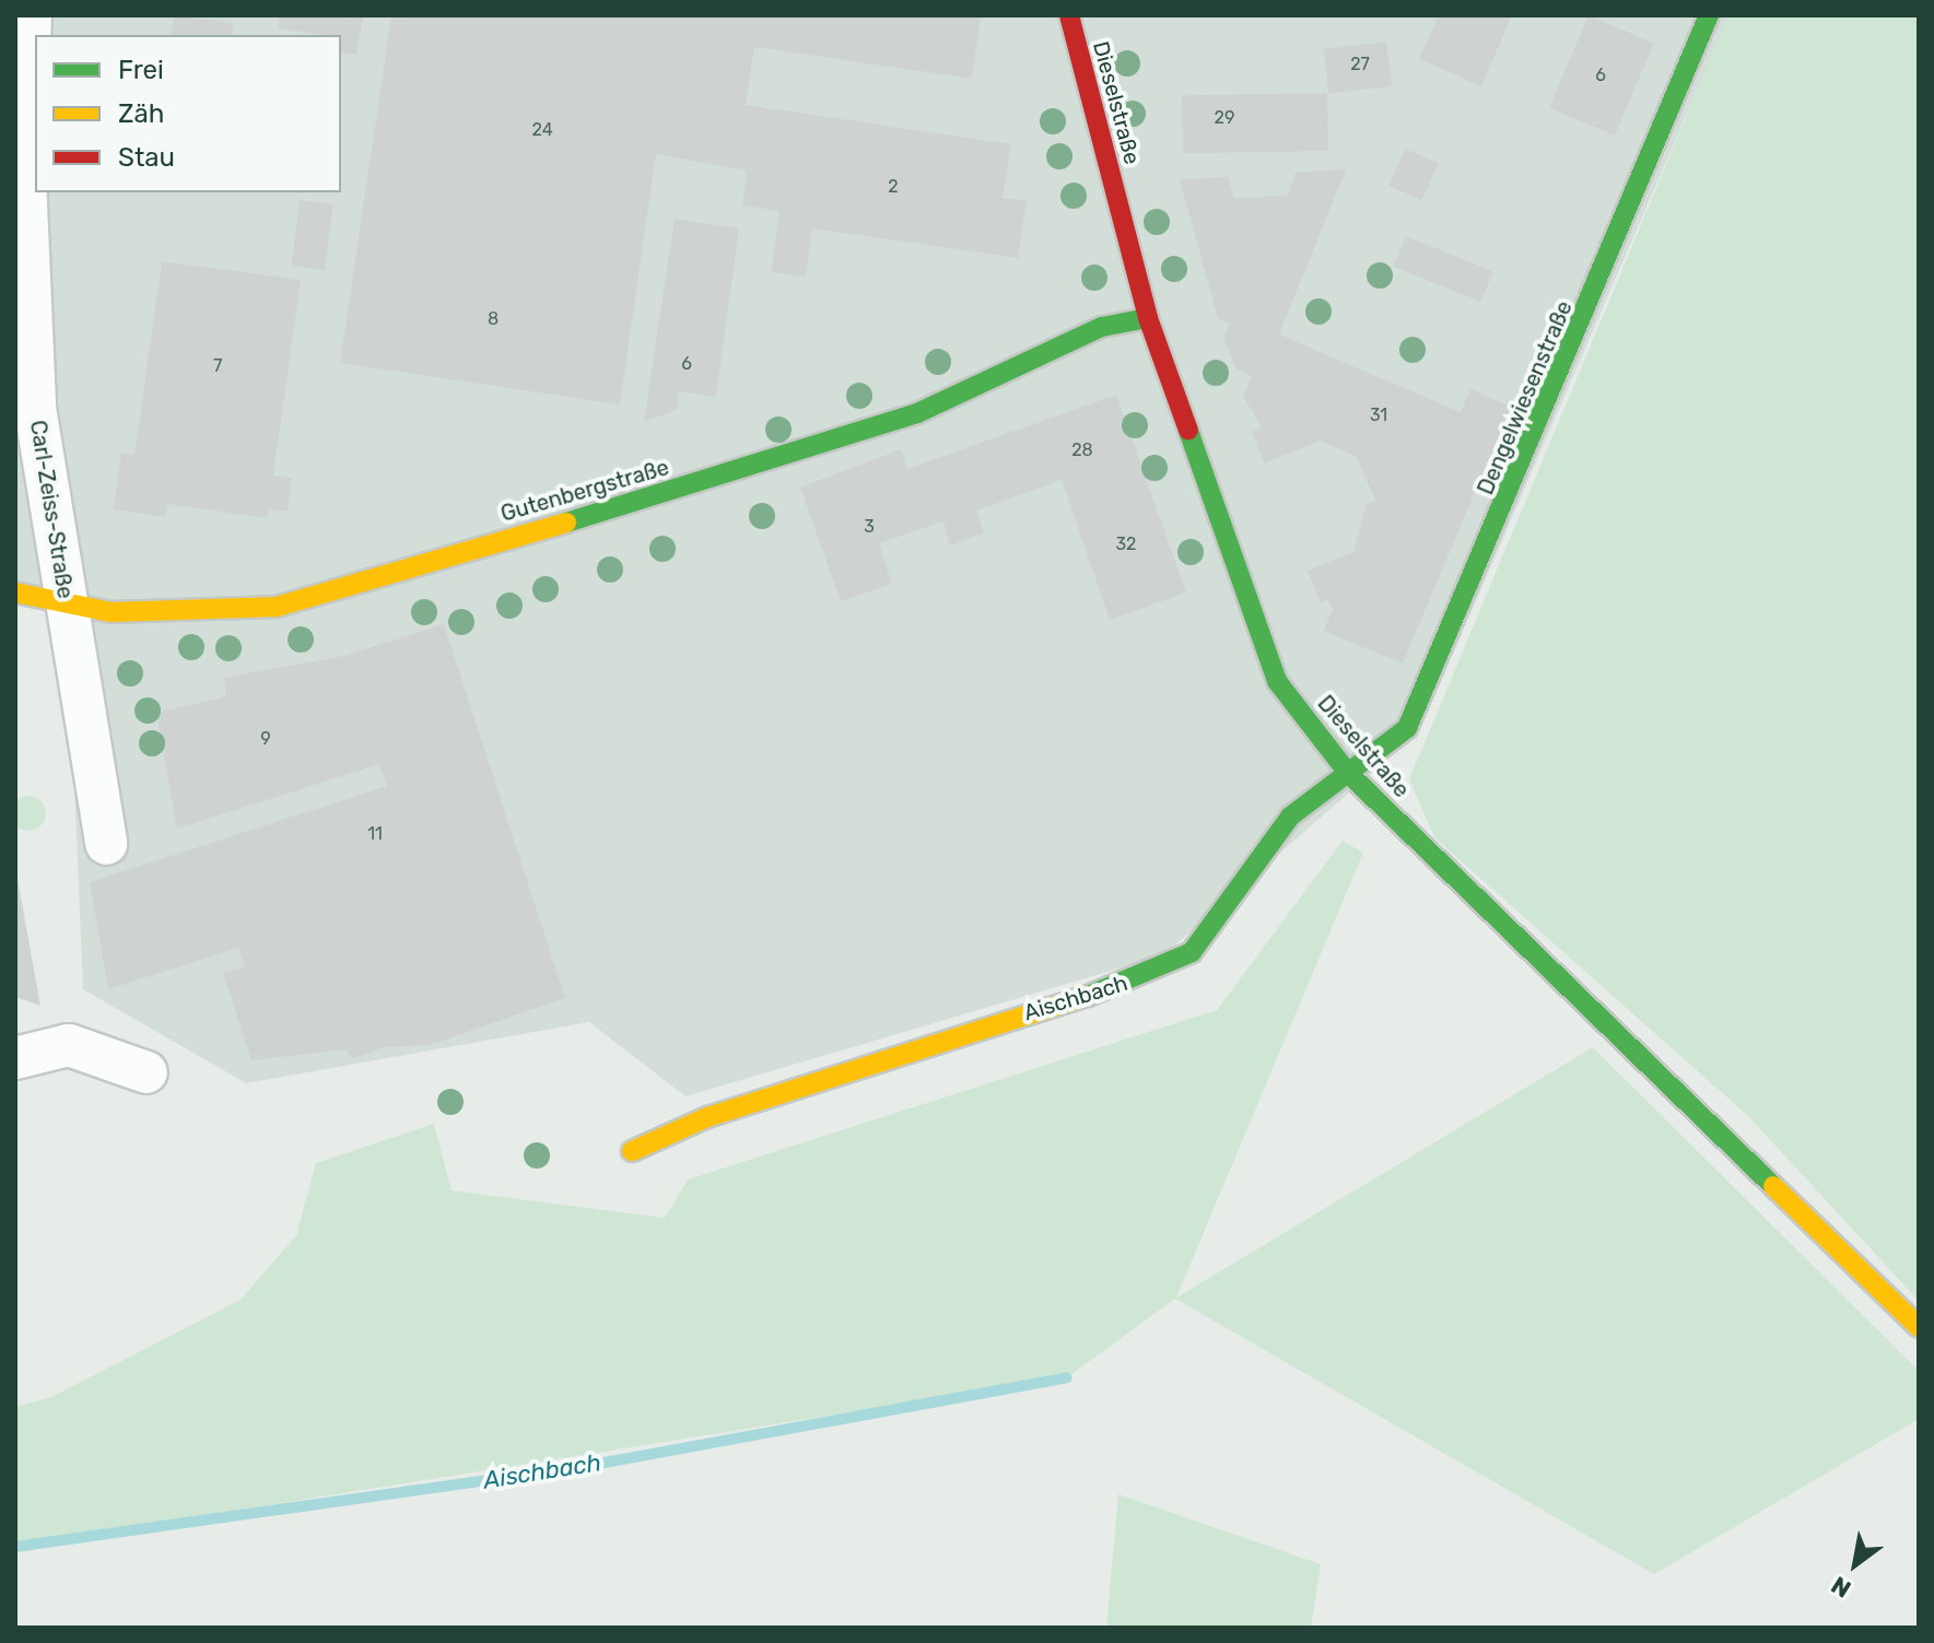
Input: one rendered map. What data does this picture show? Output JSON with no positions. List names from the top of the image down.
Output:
{
  "streets": {
    "street": [
      "Dieselstraße",
      "Dengelwiesenstraße",
      "Gutenbergstraße",
      "Carl-Zeiss-Straße",
      "Aischbach"
    ]
  },
  "crossings": [
    ["Dieselstraße", "Dengelwiesenstraße"],
    ["Dieselstraße", "Gutenbergstraße"],
    ["Dieselstraße", "Aischbach"],
    ["Dengelwiesenstraße", "Aischbach"],
    ["Gutenbergstraße", "Carl-Zeiss-Straße"]
  ],
  "water": ["Aischbach"],
  "house_numbers": [
    "27",
    "6",
    "29",
    "24",
    "2",
    "8",
    "6",
    "7",
    "31",
    "28",
    "3",
    "32",
    "9",
    "11"
  ],
  "legend": ["Frei", "Zäh", "Stau"],
  "north": "bottom left"
}
